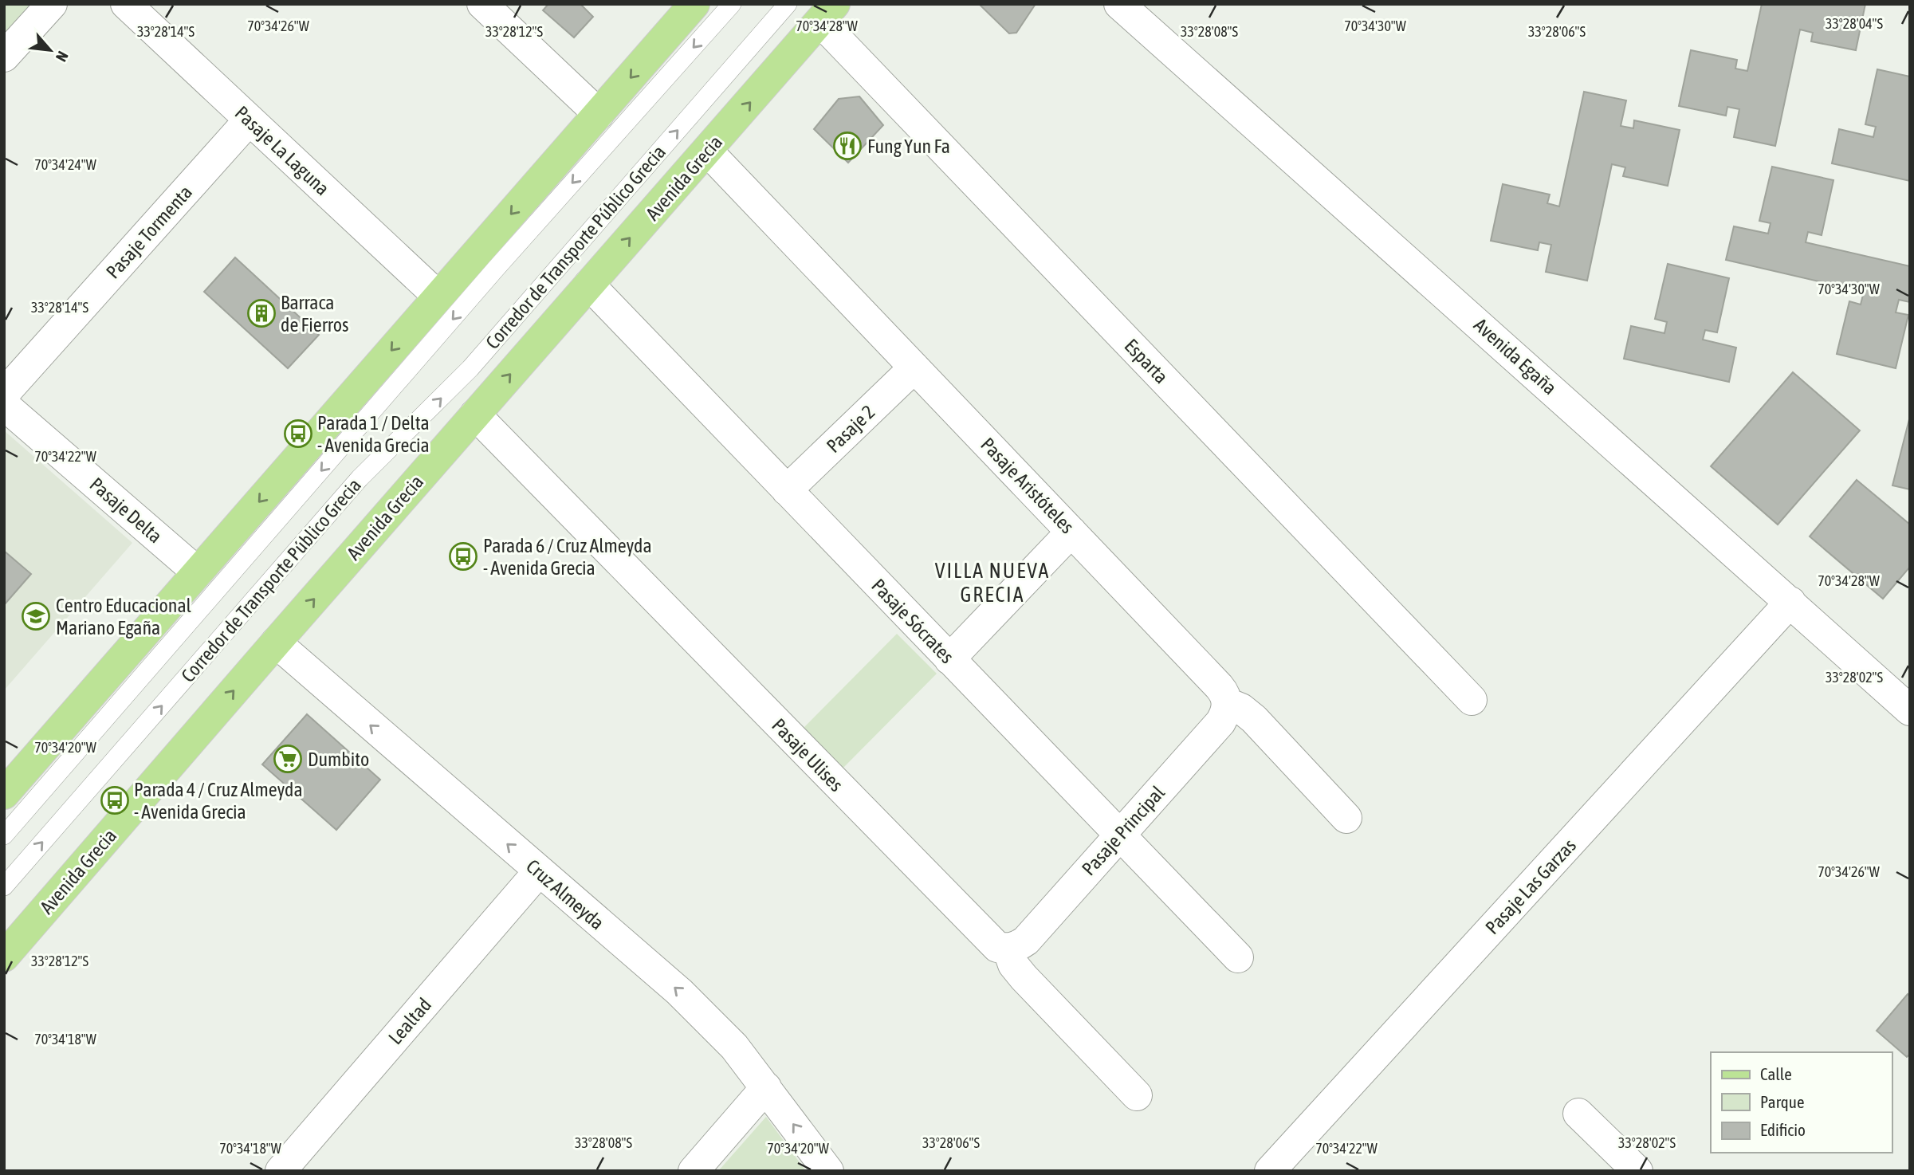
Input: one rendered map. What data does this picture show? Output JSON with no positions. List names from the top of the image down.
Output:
{
  "streets": {
    "main road": ["Avenida Grecia"],
    "street": [
      "Pasaje La Laguna",
      "Pasaje Tormenta",
      "Avenida Egaña",
      "Esparta",
      "Pasaje 2",
      "Pasaje Aristóteles",
      "Pasaje Delta",
      "Pasaje Sócrates",
      "Pasaje Ulises",
      "Pasaje Principal",
      "Pasaje Las Garzas",
      "Cruz Almeyda",
      "Lealtad"
    ],
    "lane": ["Corredor de Transporte Público Grecia"]
  },
  "crossings": [
    ["Pasaje La Laguna", "Pasaje Tormenta"],
    ["Avenida Grecia", "Esparta"],
    ["Avenida Grecia", "Pasaje Aristóteles"],
    ["Avenida Grecia", "Pasaje Sócrates"],
    ["Avenida Grecia", "Pasaje Ulises"],
    ["Avenida Grecia", "Cruz Almeyda"],
    ["Avenida Egaña", "Pasaje Las Garzas"],
    ["Pasaje 2", "Pasaje Aristóteles"],
    ["Pasaje 2", "Pasaje Sócrates"],
    ["Pasaje Aristóteles", "Pasaje Principal"],
    ["Pasaje Sócrates", "Pasaje Principal"],
    ["Pasaje Ulises", "Pasaje Principal"],
    ["Cruz Almeyda", "Lealtad"]
  ],
  "one_way": ["Cruz Almeyda"],
  "districts": ["VILLA NUEVA GRECIA"],
  "places": {
    "restaurant": ["Fung Yun Fa"],
    "building": ["Barraca de Fierros"],
    "bus stop": ["Parada 1 / Delta - Avenida Grecia", "Parada 6 / Cruz Almeyda - Avenida Grecia", "Parada 4 / Cruz Almeyda - Avenida Grecia"],
    "school or university": ["Centro Educacional Mariano Egaña"],
    "supermarket": ["Dumbito"]
  },
  "legend": ["Calle", "Parque", "Edificio"],
  "north": "bottom right",
  "coordinates": [
    "33°28'04\"S",
    "70°34'28\"W",
    "70°34'30\"W",
    "70°34'26\"W",
    "33°28'14\"S",
    "33°28'12\"S",
    "33°28'08\"S",
    "33°28'06\"S",
    "70°34'24\"W",
    "70°34'22\"W",
    "33°28'02\"S",
    "70°34'20\"W",
    "70°34'18\"W"
  ]
}
